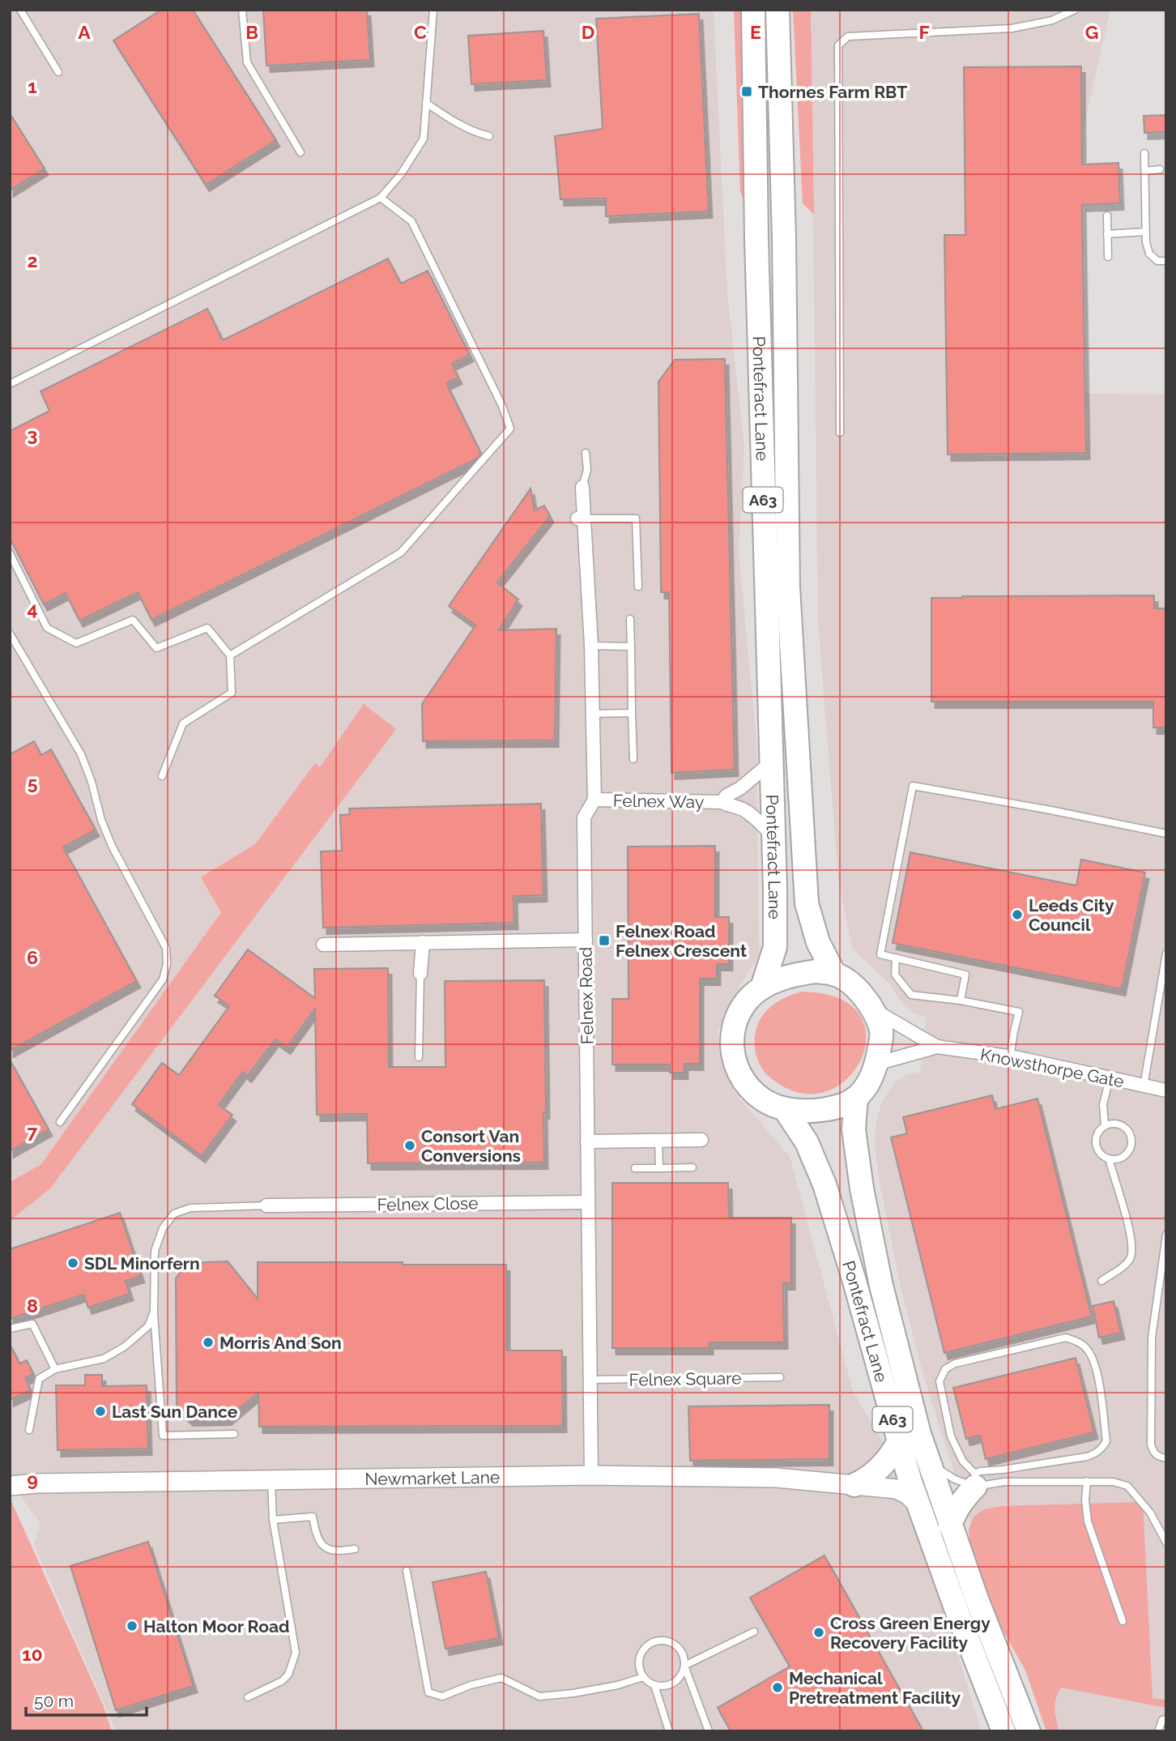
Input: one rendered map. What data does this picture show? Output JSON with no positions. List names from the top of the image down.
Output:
{
  "streets": {
    "highway": ["Pontefract Lane", "A63"],
    "street": [
      "Felnex Way",
      "Felnex Road",
      "Knowsthorpe Gate",
      "Felnex Close",
      "Newmarket Lane"
    ],
    "lane": ["Felnex Square"]
  },
  "crossings": [
    ["Pontefract Lane", "A63"],
    ["Pontefract Lane", "Felnex Way"],
    ["Pontefract Lane", "Knowsthorpe Gate"],
    ["Pontefract Lane", "Newmarket Lane"],
    ["A63", "Knowsthorpe Gate"],
    ["Felnex Way", "Felnex Road"],
    ["Felnex Road", "Felnex Close"],
    ["Felnex Road", "Felnex Square"],
    ["Felnex Road", "Newmarket Lane"]
  ],
  "places": {
    "transit": ["Thornes Farm RBT", "Felnex Road Felnex Crescent"],
    "other": [
      "Leeds City Council",
      "Consort Van Conversions",
      "SDL Minorfern",
      "Morris And Son",
      "Last Sun Dance",
      "Halton Moor Road",
      "Cross Green Energy Recovery Facility",
      "Mechanical Pretreatment Facility"
    ]
  },
  "scale_bar": "50 m",
  "grid": {
    "columns": [
      "A",
      "B",
      "C",
      "D",
      "E",
      "F",
      "G"
    ],
    "rows": [
      "1",
      "2",
      "3",
      "4",
      "5",
      "6",
      "7",
      "8",
      "9",
      "10"
    ]
  }
}
